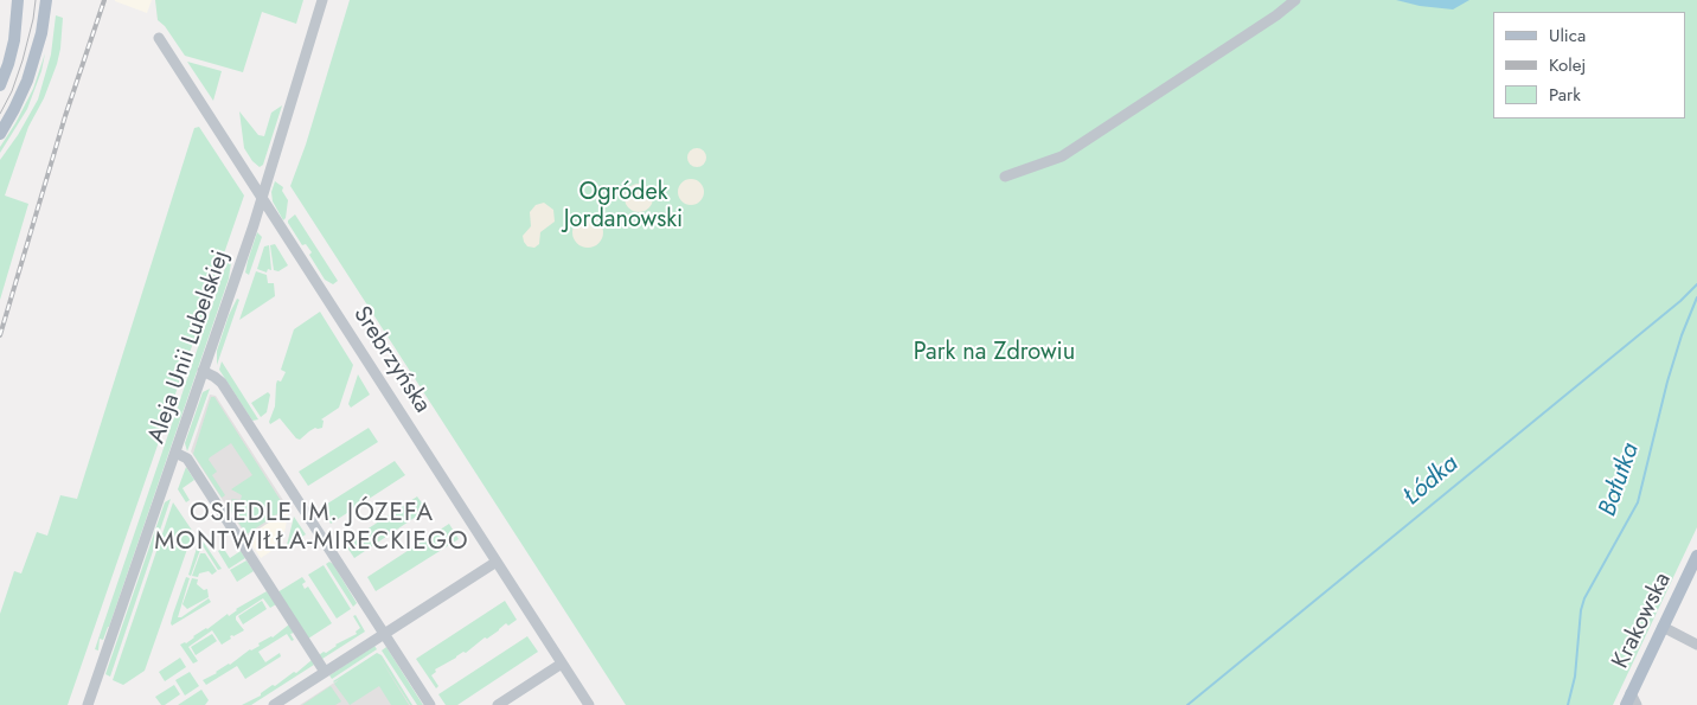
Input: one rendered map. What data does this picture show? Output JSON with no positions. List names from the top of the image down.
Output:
{
  "streets": {
    "main road": ["Krakowska"],
    "street": ["Aleja Unii Lubelskiej", "Srebrzyńska"]
  },
  "crossings": [
    ["Aleja Unii Lubelskiej", "Srebrzyńska"]
  ],
  "districts": ["OSIEDLE IM. JÓZEFA MONTWIŁŁA-MIRECKIEGO"],
  "water": ["Bałutka", "Łódka"],
  "parks": ["Ogródek Jordanowski", "Park na Zdrowiu"],
  "legend": ["Ulica", "Kolej", "Park"]
}
